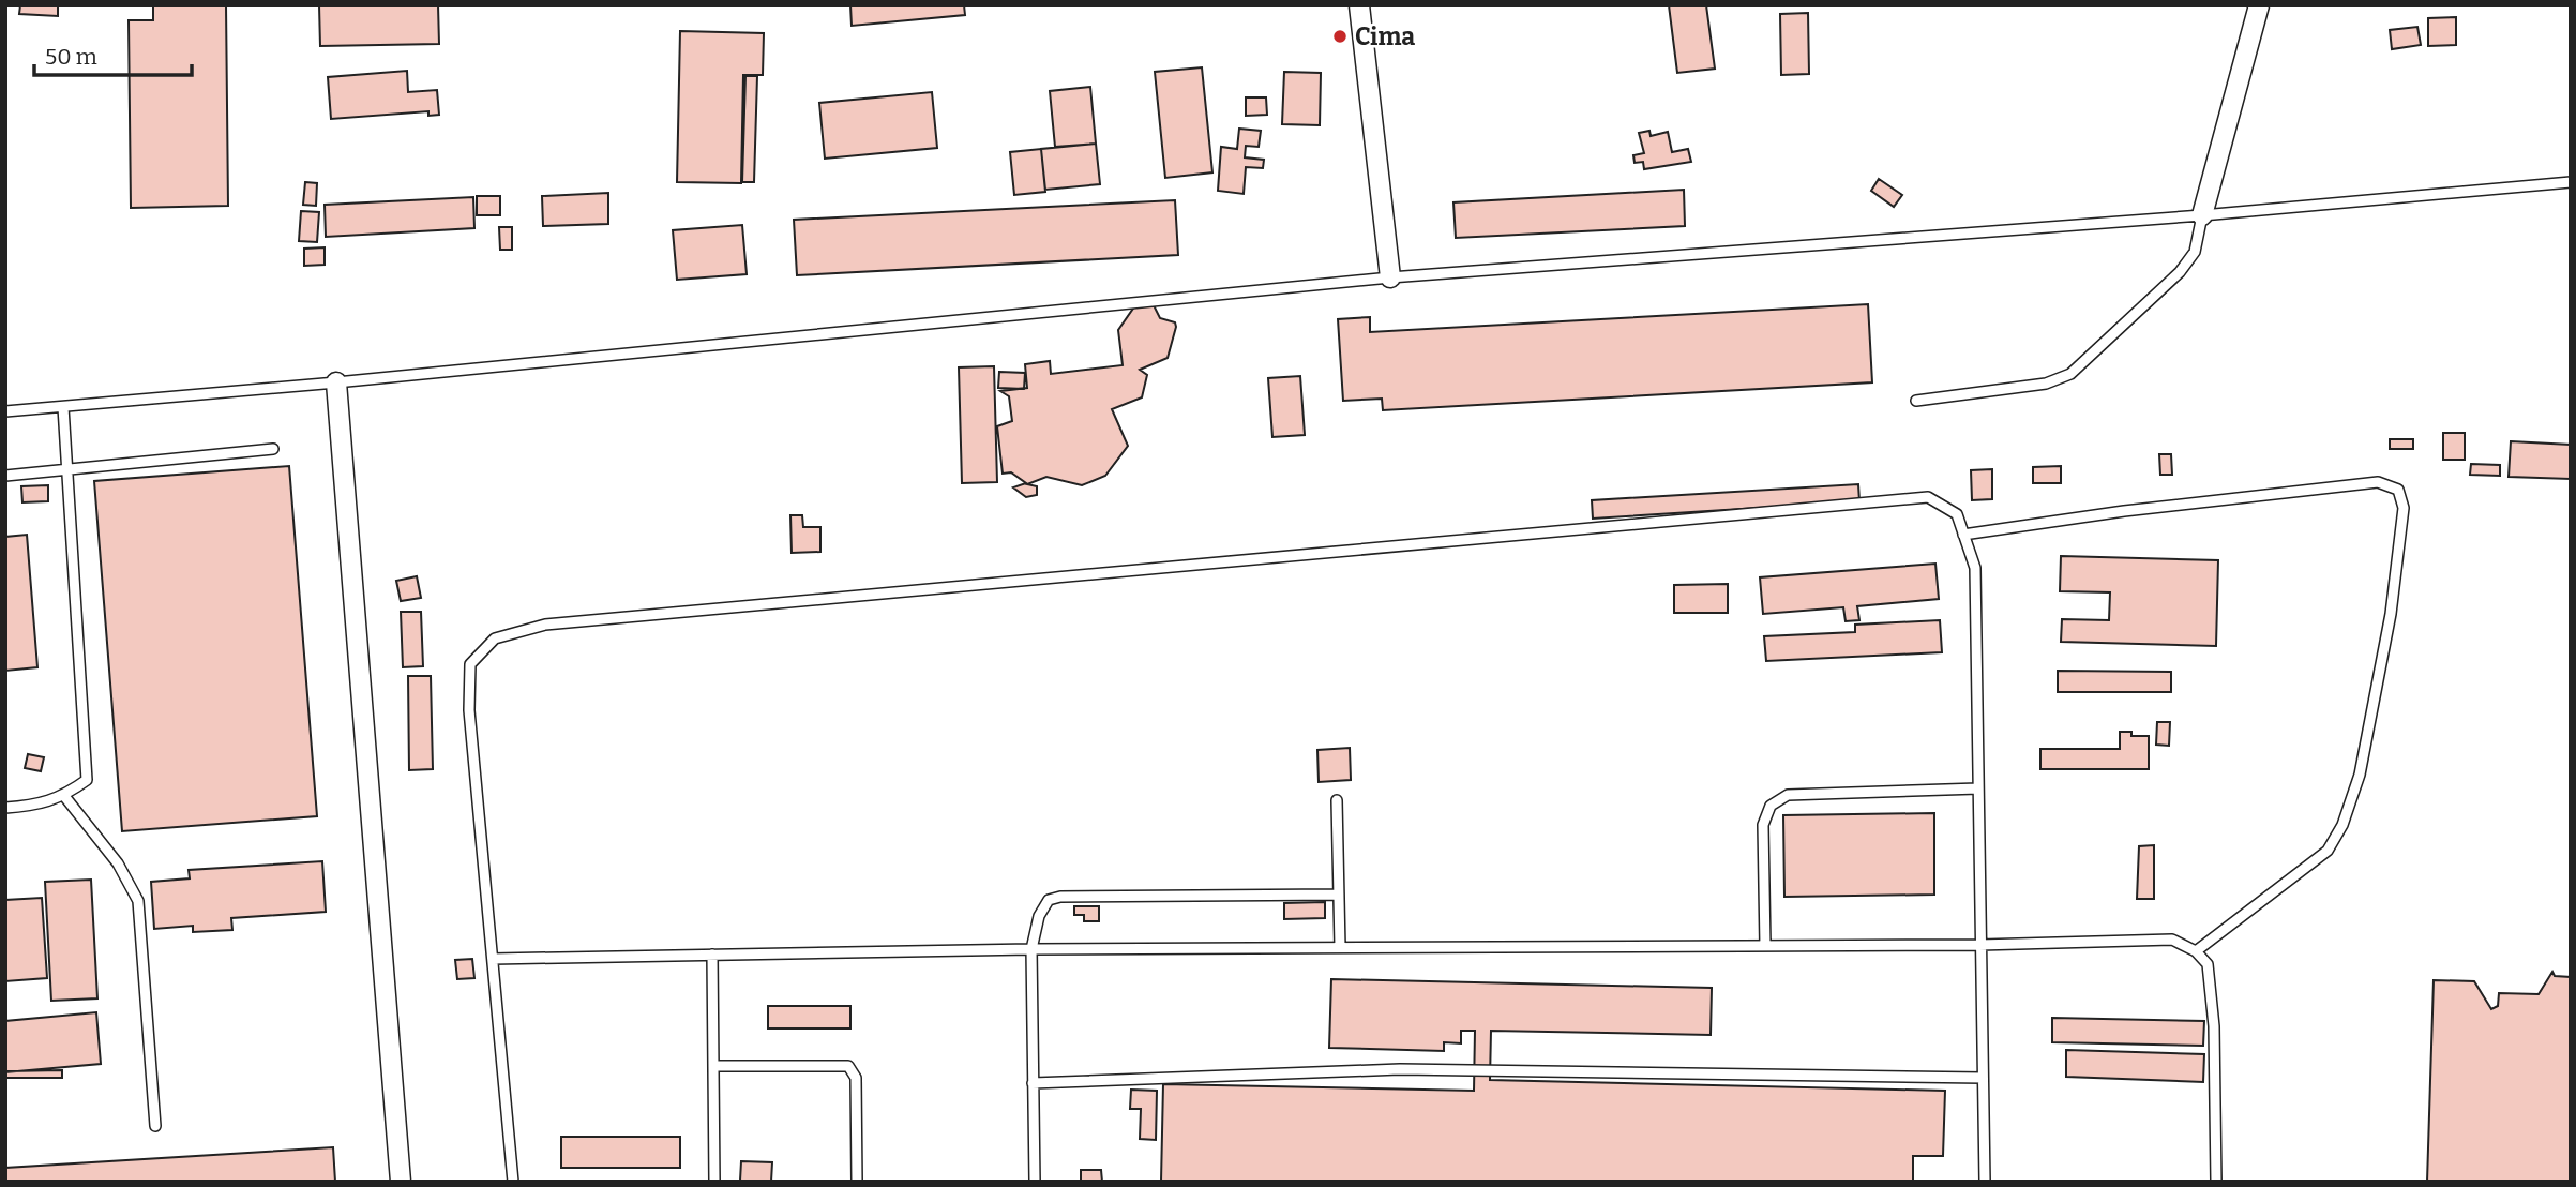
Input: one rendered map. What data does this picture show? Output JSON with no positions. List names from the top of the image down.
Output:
{
  "places": ["Cima"],
  "scale_bar": "50 m"
}
